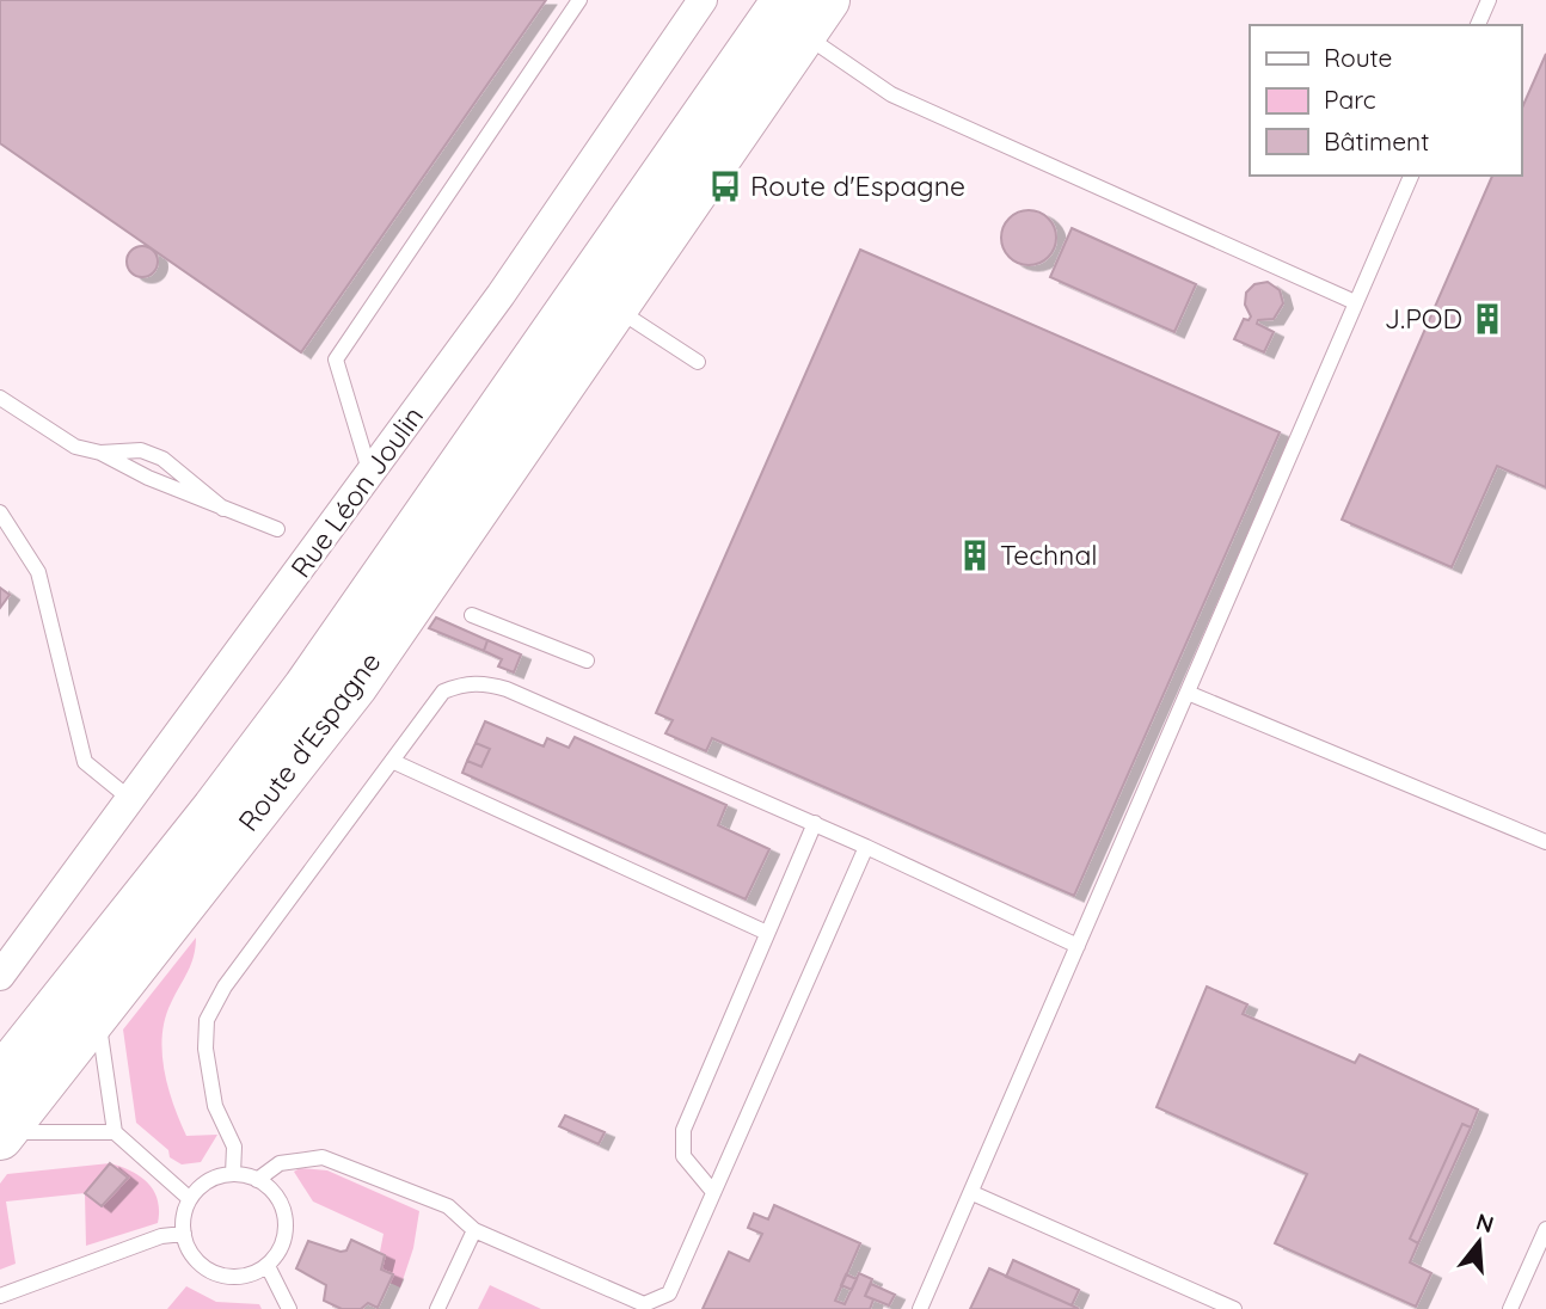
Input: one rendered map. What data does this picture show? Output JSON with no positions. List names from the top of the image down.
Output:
{
  "streets": {
    "main road": ["Route d'Espagne"],
    "street": ["Rue Léon Joulin"]
  },
  "places": {
    "bus stop": ["Route d'Espagne"],
    "building": ["J.POD", "Technal"]
  },
  "legend": ["Route", "Parc", "Bâtiment"],
  "north": "top"
}
